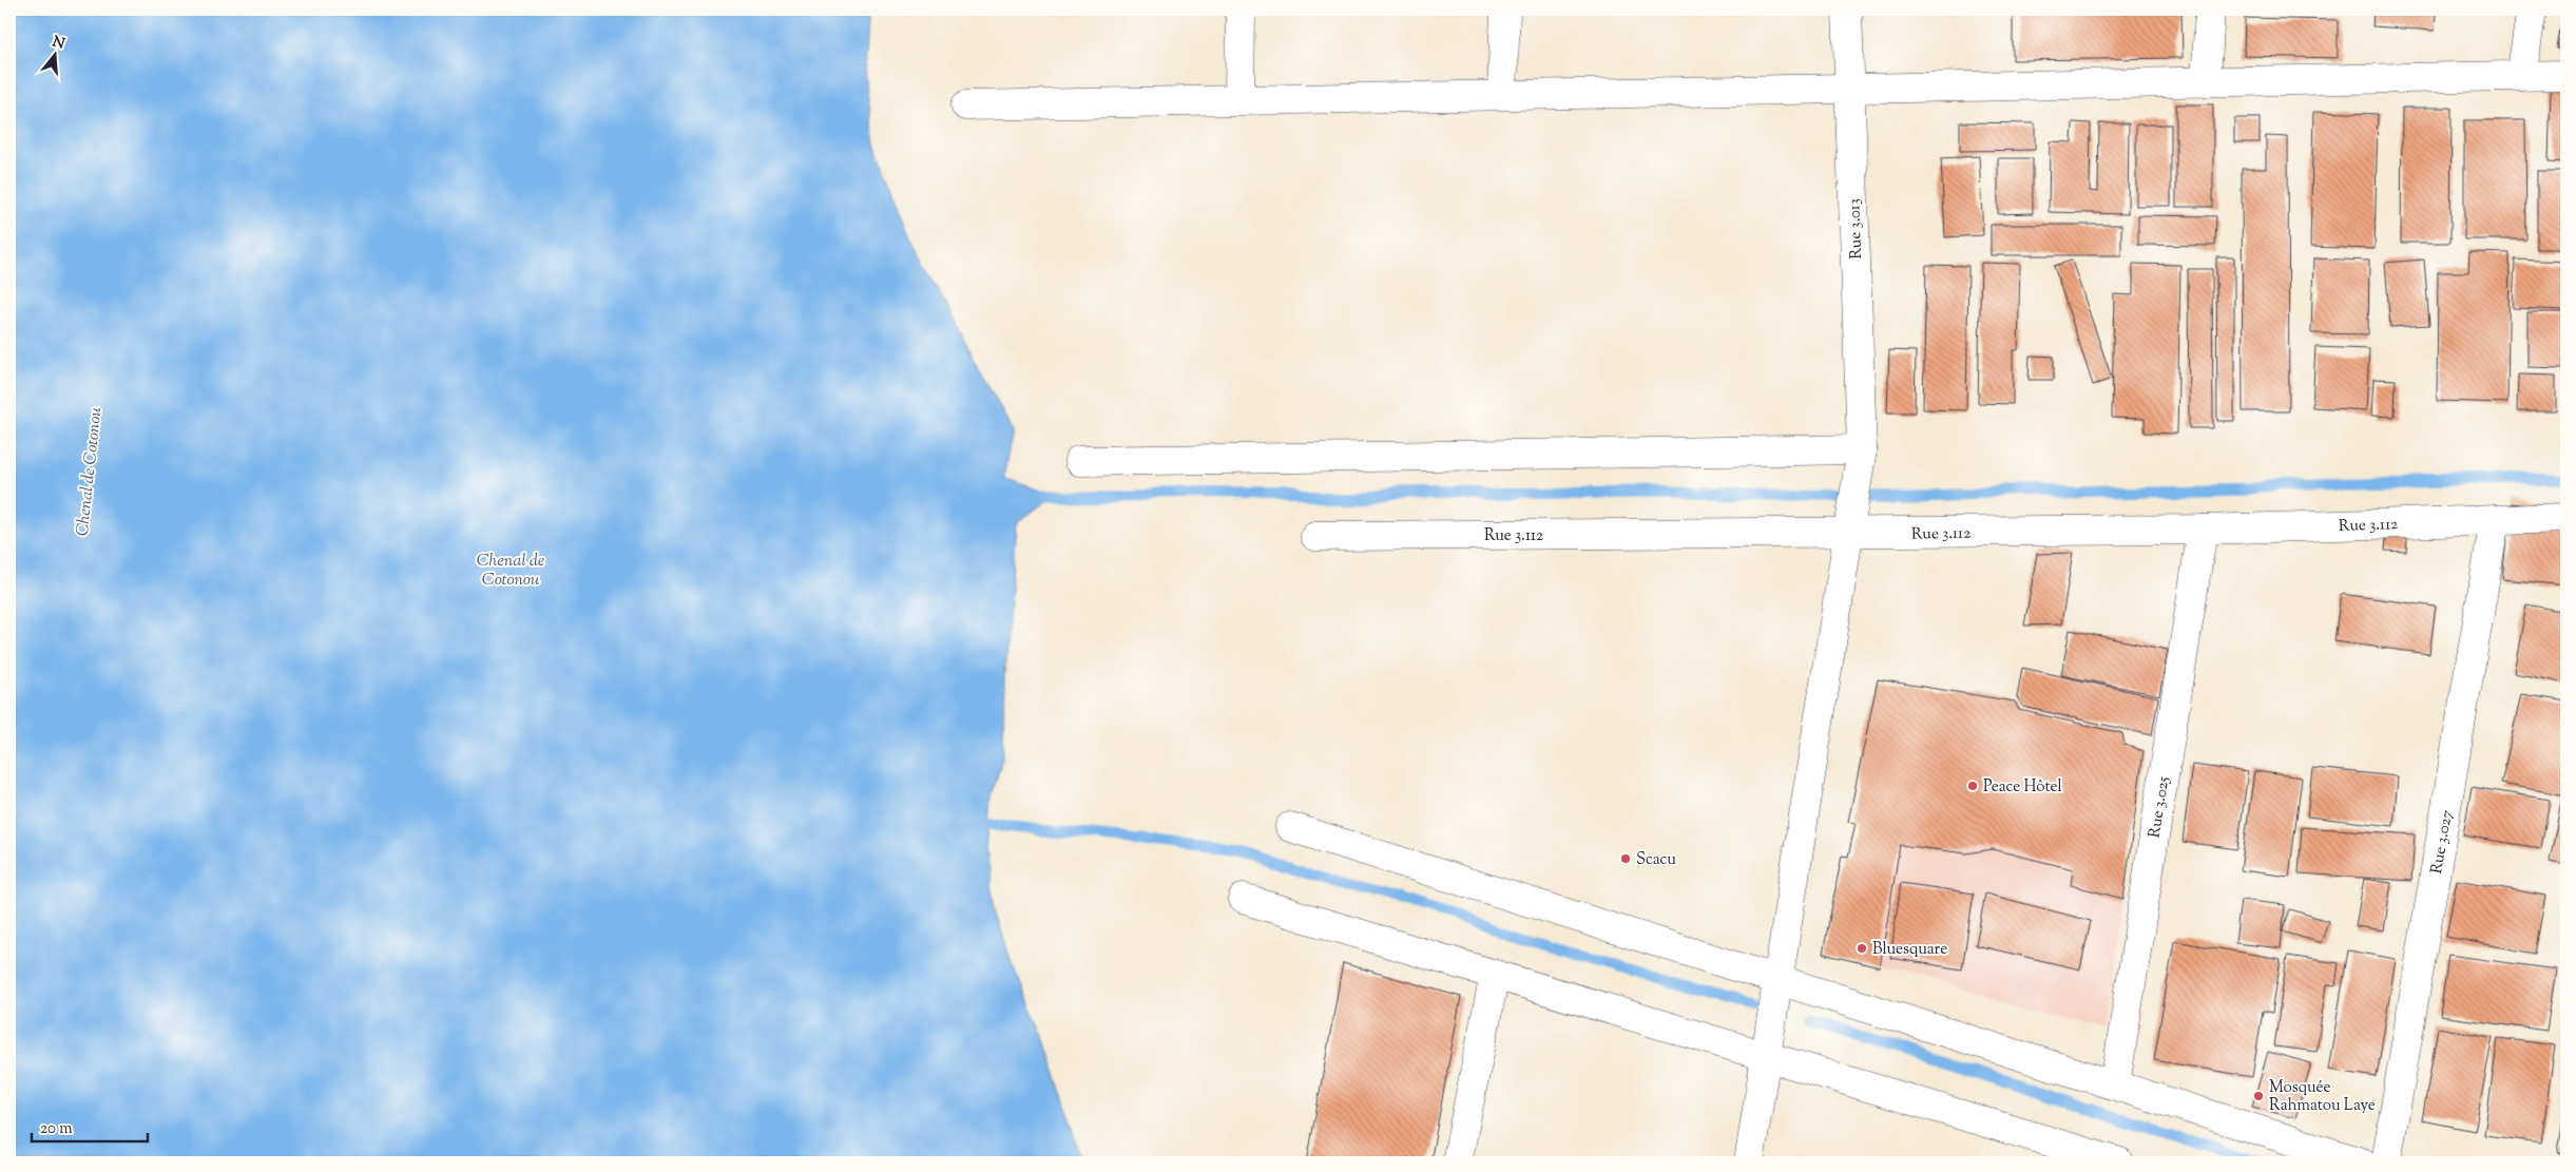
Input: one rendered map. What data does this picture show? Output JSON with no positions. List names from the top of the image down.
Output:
{
  "streets": {
    "street": [
      "Rue 3.013",
      "Rue 3.112",
      "Rue 3.025",
      "Rue 3.027"
    ]
  },
  "crossings": [
    ["Rue 3.013", "Rue 3.112"],
    ["Rue 3.112", "Rue 3.025"],
    ["Rue 3.112", "Rue 3.027"]
  ],
  "water": ["Chenal de Cotonou"],
  "places": [
    "Peace Hôtel",
    "Scacu",
    "Bluesquare",
    "Mosquée Rahmatou Laye"
  ],
  "scale_bar": "20 m",
  "north": "top"
}
